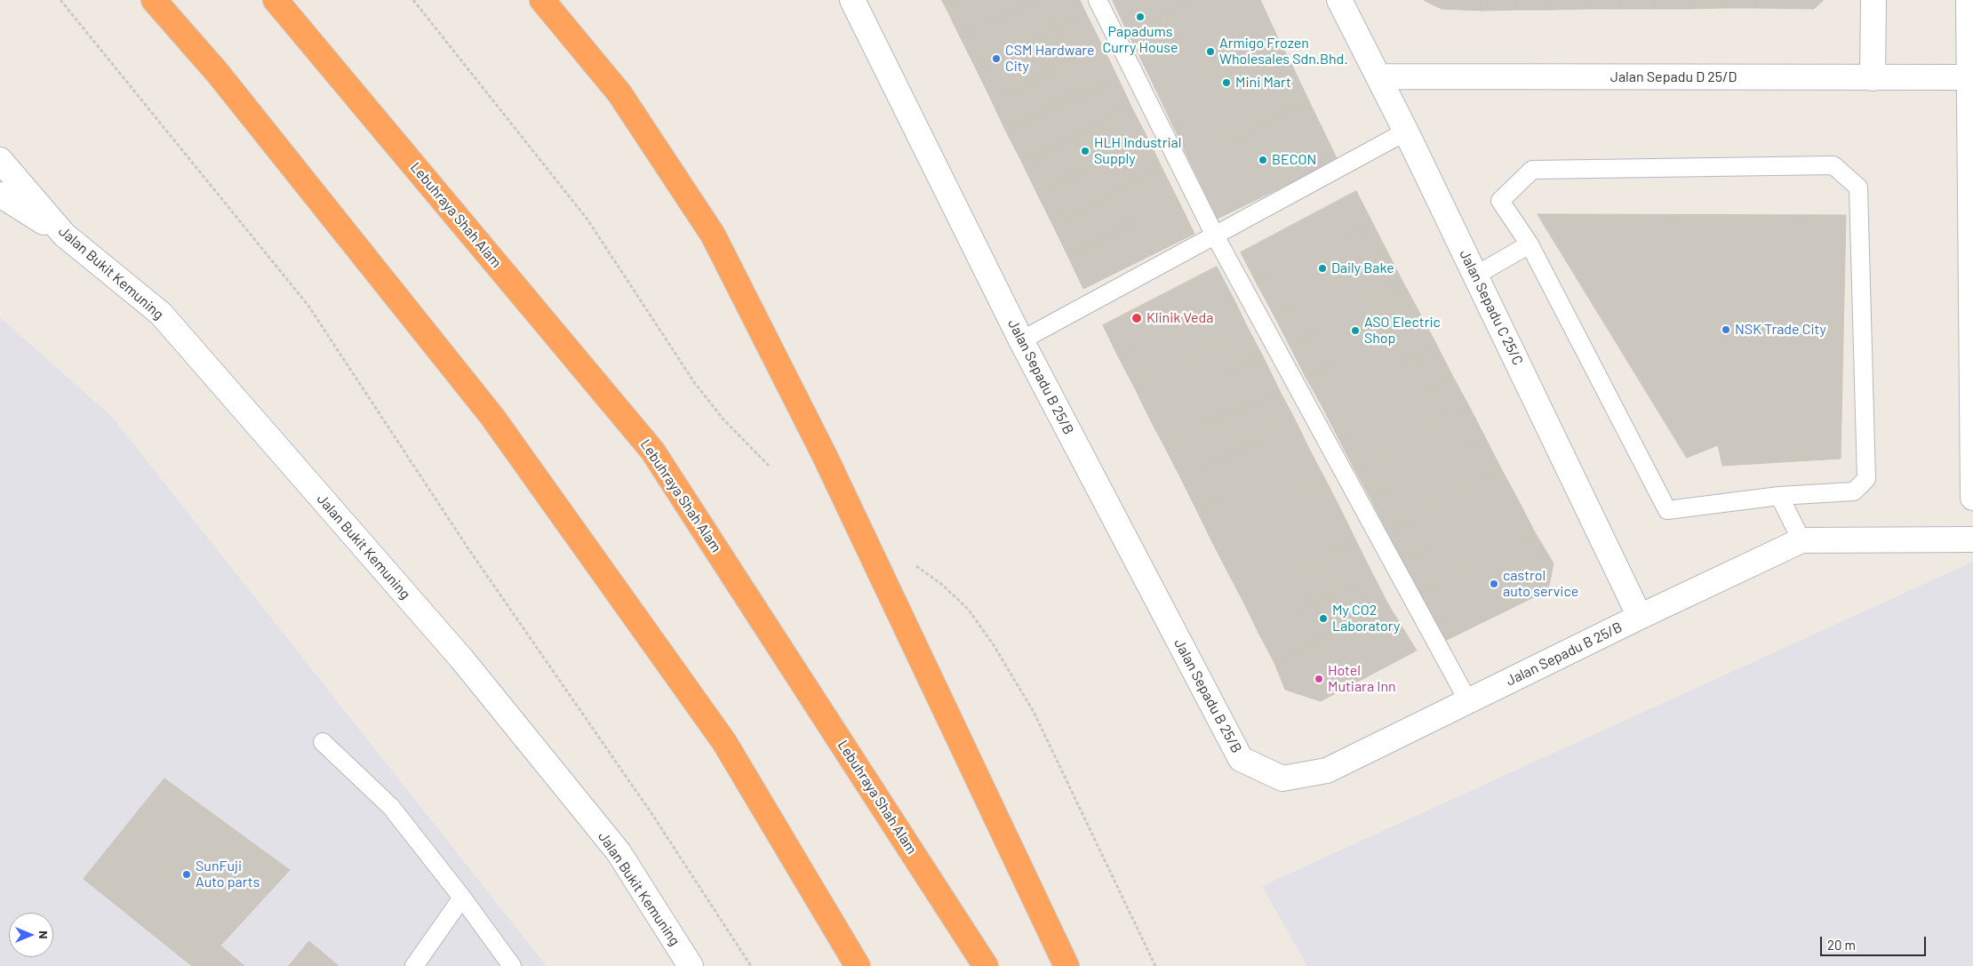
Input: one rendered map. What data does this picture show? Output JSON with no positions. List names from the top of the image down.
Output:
{
  "streets": {
    "highway": ["Lebuhraya Shah Alam"],
    "street": [
      "Jalan Sepadu D 25/D",
      "Jalan Bukit Kemuning",
      "Jalan Sepadu C 25/C",
      "Jalan Sepadu B 25/B"
    ]
  },
  "crossings": [
    ["Jalan Sepadu D 25/D", "Jalan Sepadu C 25/C"],
    ["Jalan Sepadu C 25/C", "Jalan Sepadu B 25/B"]
  ],
  "places": [
    "Papadums Curry House",
    "Armigo Frozen Wholesales Sdn.Bhd.",
    "CSM Hardware City",
    "Mini Mart",
    "HLH Industrial Supply",
    "BECON",
    "Daily Bake",
    "Klinik Veda",
    "NSK Trade City",
    "ASO Electric Shop",
    "castrol auto service",
    "My CO2 Laboratory",
    "Hotel Mutiara Inn",
    "SunFuji Auto parts"
  ],
  "scale_bar": "20 m",
  "north": "right"
}
